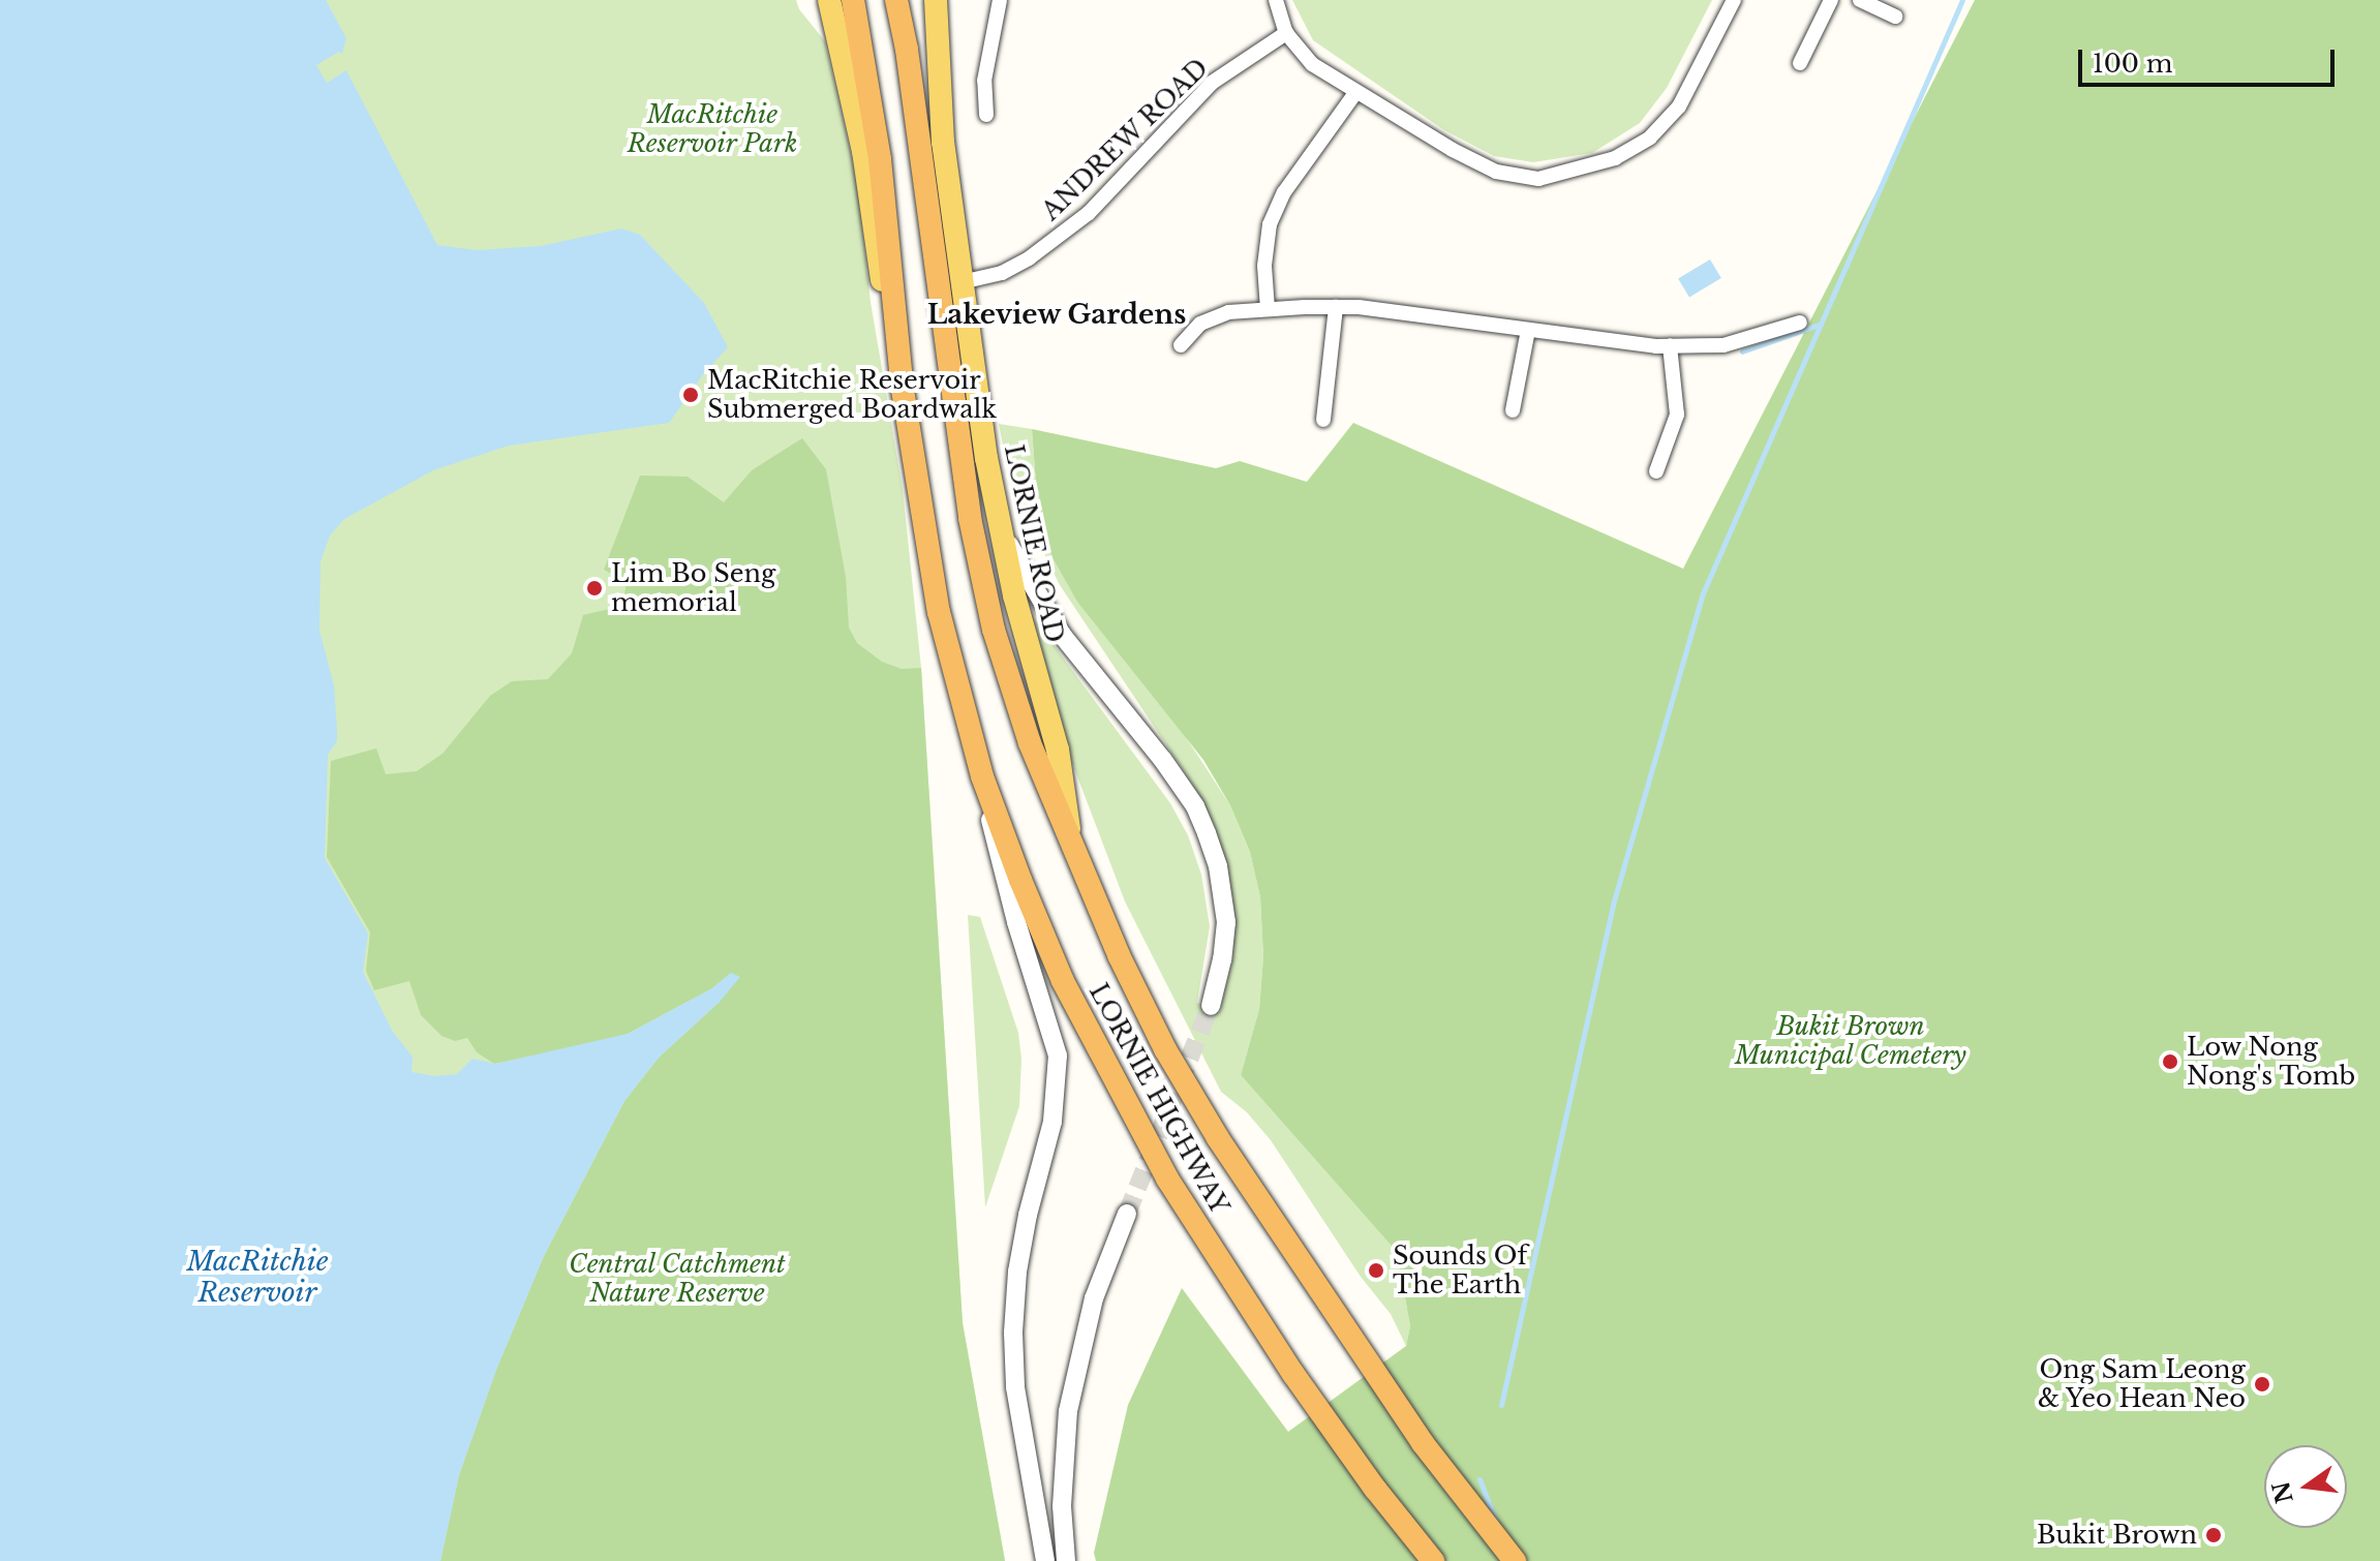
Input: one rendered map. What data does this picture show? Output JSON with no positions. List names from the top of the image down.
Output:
{
  "streets": {
    "highway": ["LORNIE HIGHWAY"],
    "main road": ["LORNIE ROAD"],
    "street": ["ANDREW ROAD"]
  },
  "crossings": [
    ["ANDREW ROAD", "LORNIE ROAD"],
    ["LORNIE ROAD", "LORNIE HIGHWAY"]
  ],
  "districts": ["Lakeview Gardens"],
  "water": ["MacRitchie Reservoir"],
  "parks": ["MacRitchie Reservoir Park", "Bukit Brown Municipal Cemetery", "Central Catchment Nature Reserve"],
  "places": [
    "MacRitchie Reservoir Submerged Boardwalk",
    "Lim Bo Seng memorial",
    "Low Nong Nong's Tomb",
    "Sounds Of The Earth",
    "Ong Sam Leong & Yeo Hean Neo",
    "Bukit Brown"
  ],
  "scale_bar": "100 m",
  "north": "left"
}
